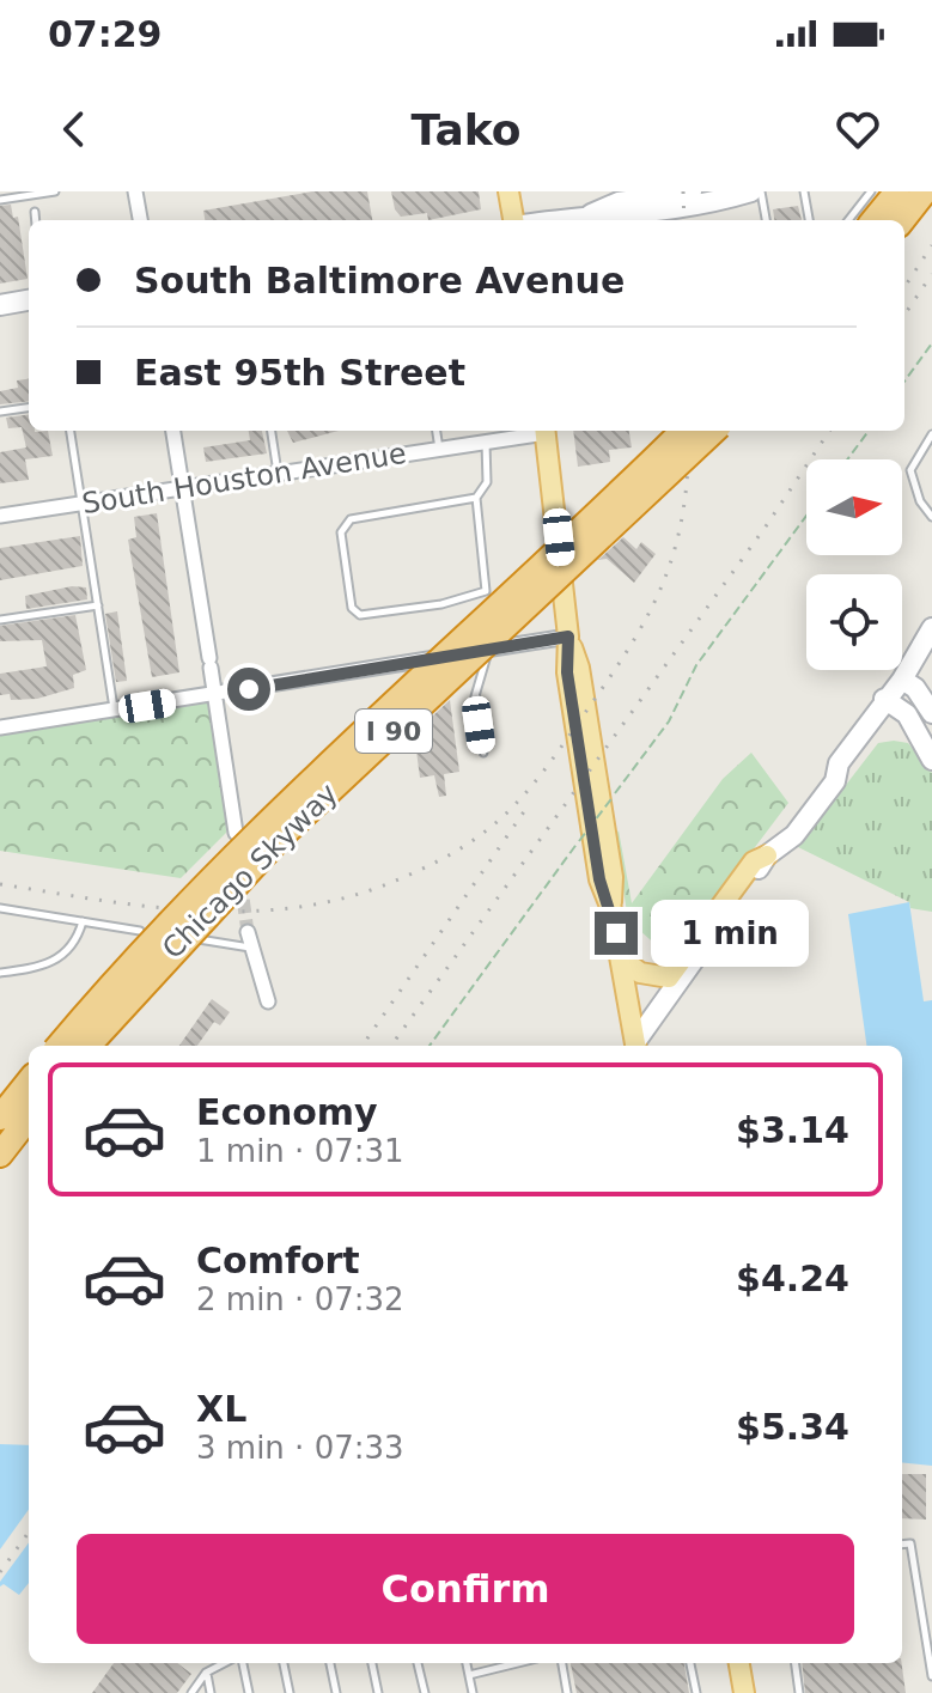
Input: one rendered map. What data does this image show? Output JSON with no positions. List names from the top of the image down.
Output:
{
  "streets": {
    "highway": ["I 90", "Chicago Skyway"],
    "street": ["South Houston Avenue"]
  },
  "north": "right",
  "page": {
    "status": "07:29",
    "header": "Tako",
    "banner": ["South Baltimore Avenue", "East 95th Street"],
    "bubble": "1 min",
    "list": [
      {
        "name": "Economy",
        "note": "1 min · 07:31",
        "value": "$3.14"
      },
      {
        "name": "Comfort",
        "note": "2 min · 07:32",
        "value": "$4.24"
      },
      {
        "name": "XL",
        "note": "3 min · 07:33",
        "value": "$5.34"
      }
    ],
    "buttons": "Confirm"
  }
}
